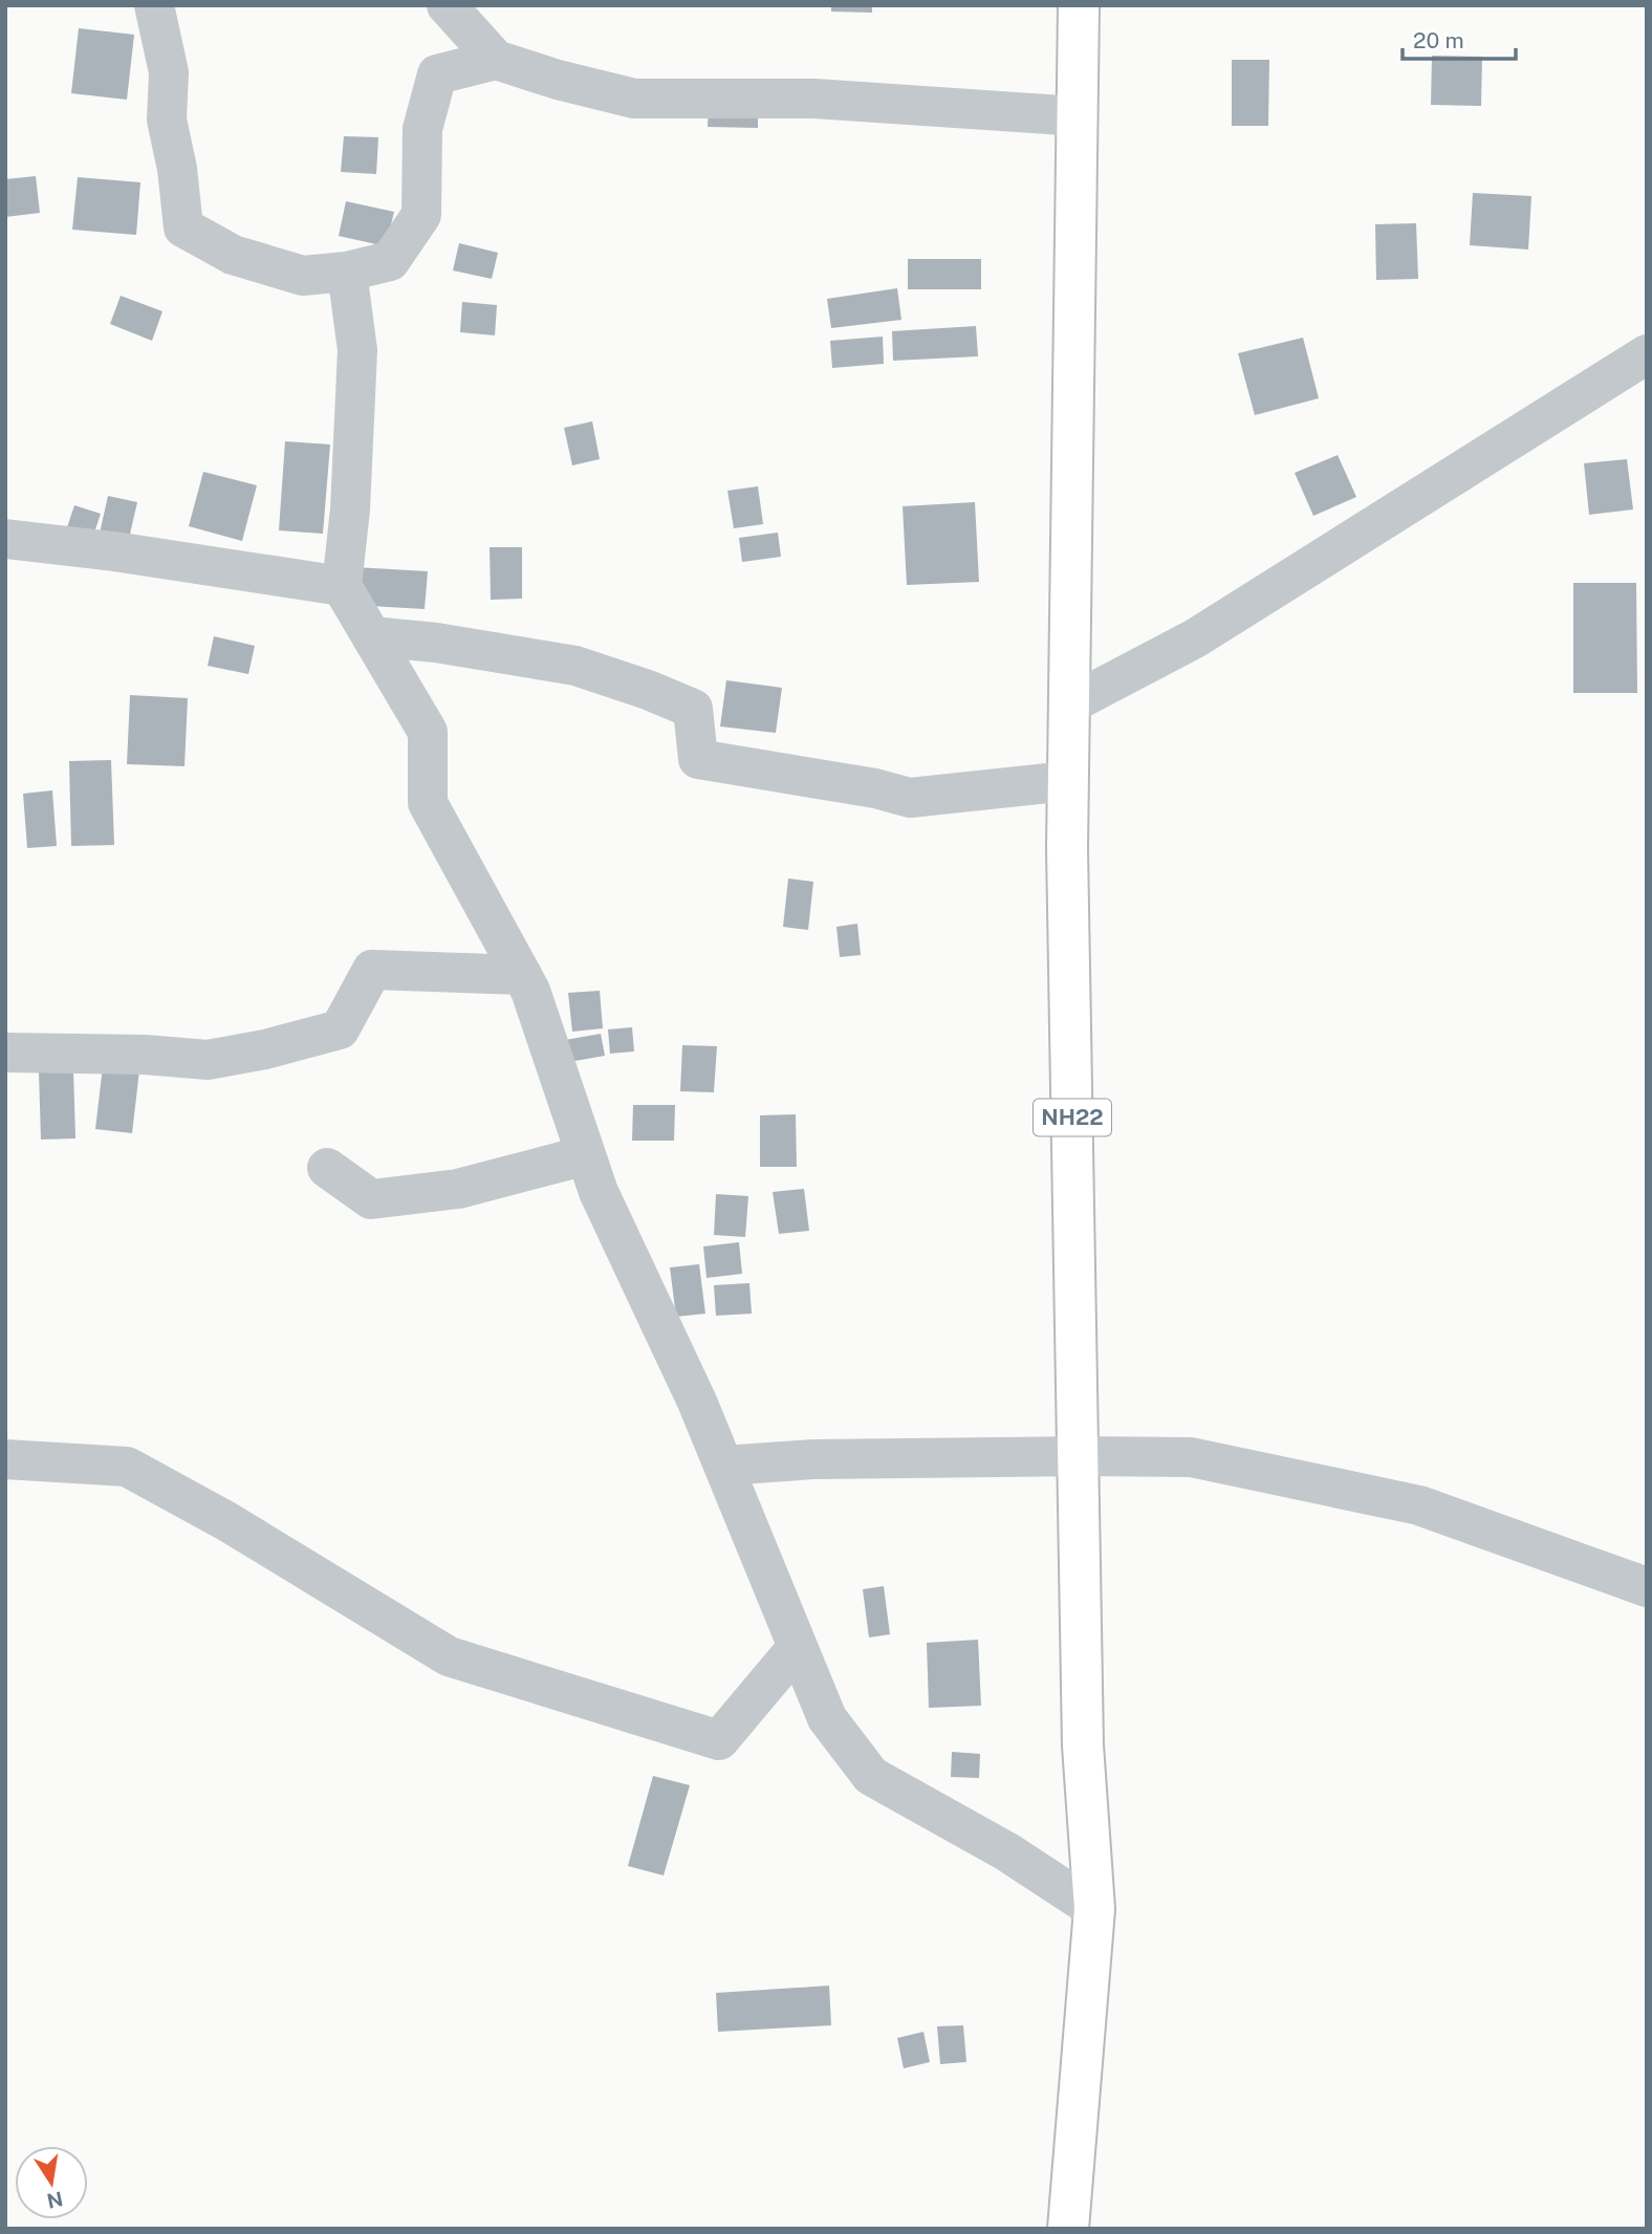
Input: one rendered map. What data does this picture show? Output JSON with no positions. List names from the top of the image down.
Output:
{
  "streets": {
    "highway": ["NH22"]
  },
  "scale_bar": "20 m",
  "north": "bottom"
}
